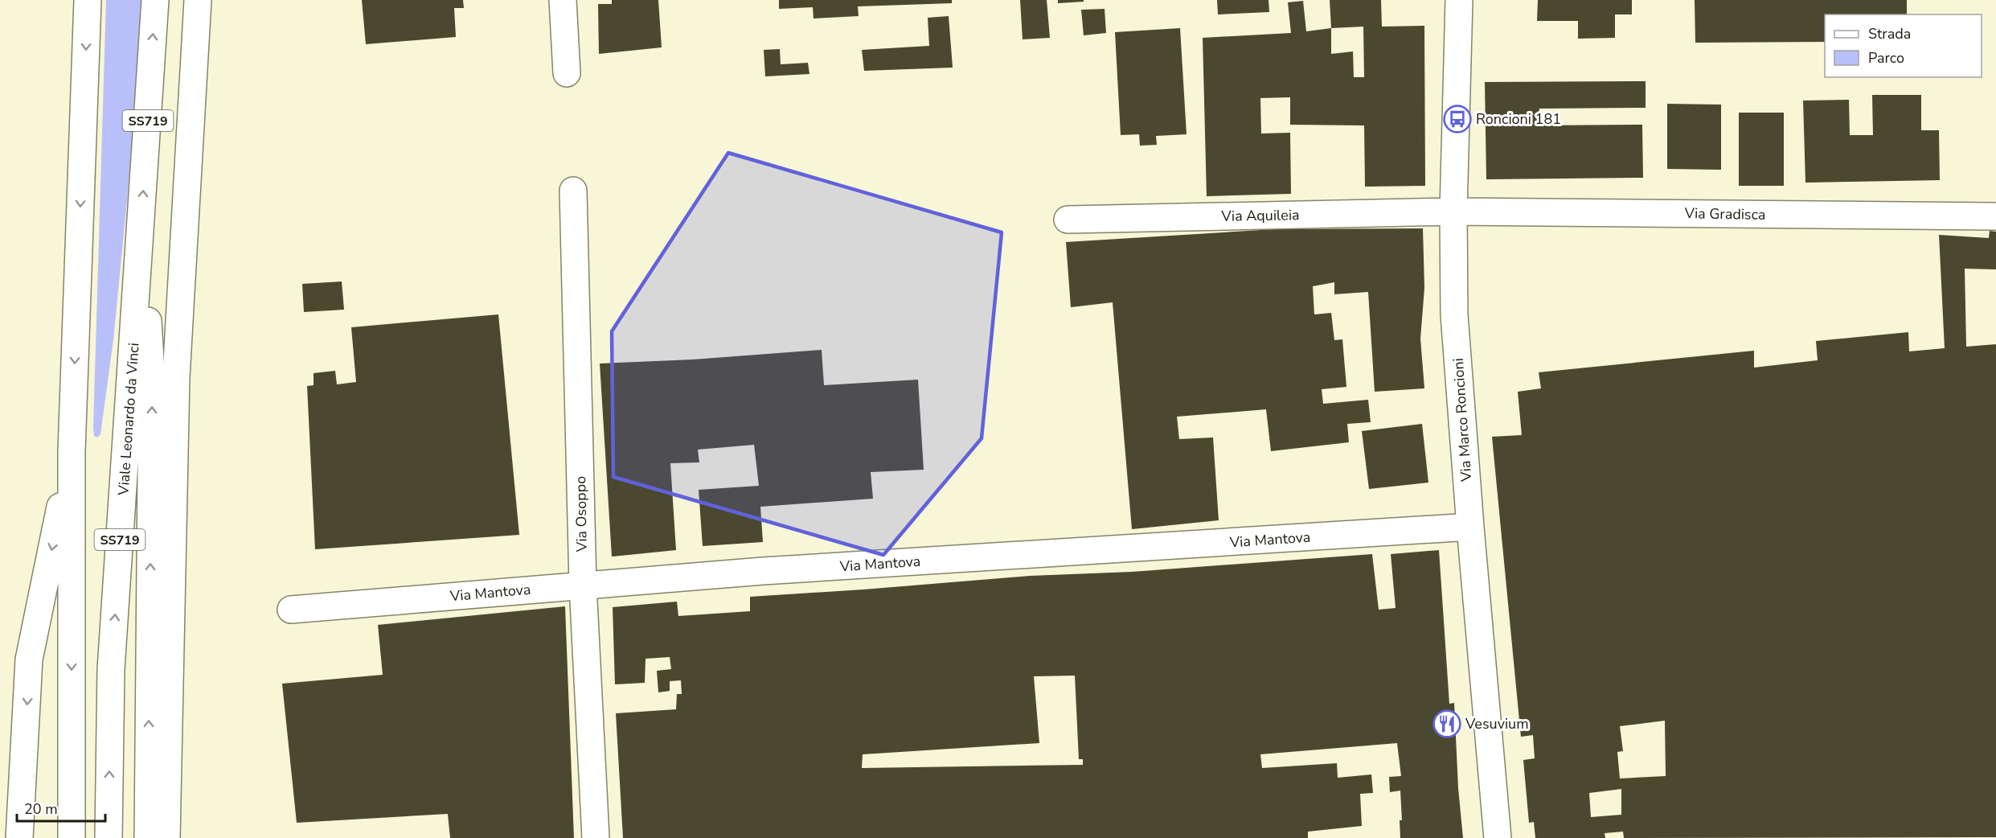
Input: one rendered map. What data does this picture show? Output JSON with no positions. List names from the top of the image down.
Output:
{
  "streets": {
    "main road": [
      "SS719",
      "Via Gradisca",
      "Via Aquileia",
      "Viale Leonardo da Vinci",
      "Via Marco Roncioni",
      "Via Osoppo",
      "Via Mantova"
    ]
  },
  "crossings": [
    ["Via Gradisca", "Via Aquileia"],
    ["Via Gradisca", "Via Marco Roncioni"],
    ["Via Aquileia", "Via Marco Roncioni"],
    ["Via Marco Roncioni", "Via Mantova"],
    ["Via Osoppo", "Via Mantova"]
  ],
  "places": {
    "bus stop": ["Roncioni 181"],
    "restaurant": ["Vesuvium"]
  },
  "legend": ["Strada", "Parco"],
  "scale_bar": "20 m"
}
